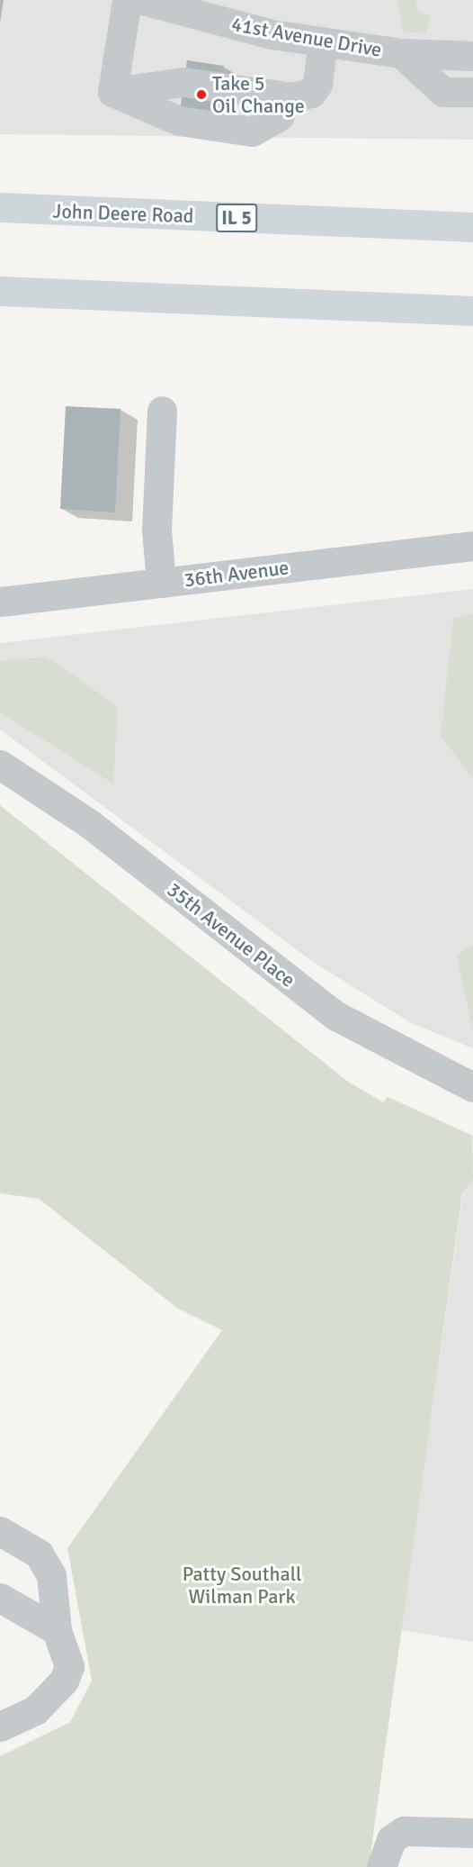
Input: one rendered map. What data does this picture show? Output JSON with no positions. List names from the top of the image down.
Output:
{
  "streets": {
    "highway": ["John Deere Road", "IL 5"],
    "street": ["41st Avenue Drive", "36th Avenue", "35th Avenue Place"]
  },
  "parks": ["Patty Southall Wilman Park"],
  "places": ["Take 5 Oil Change"]
}
